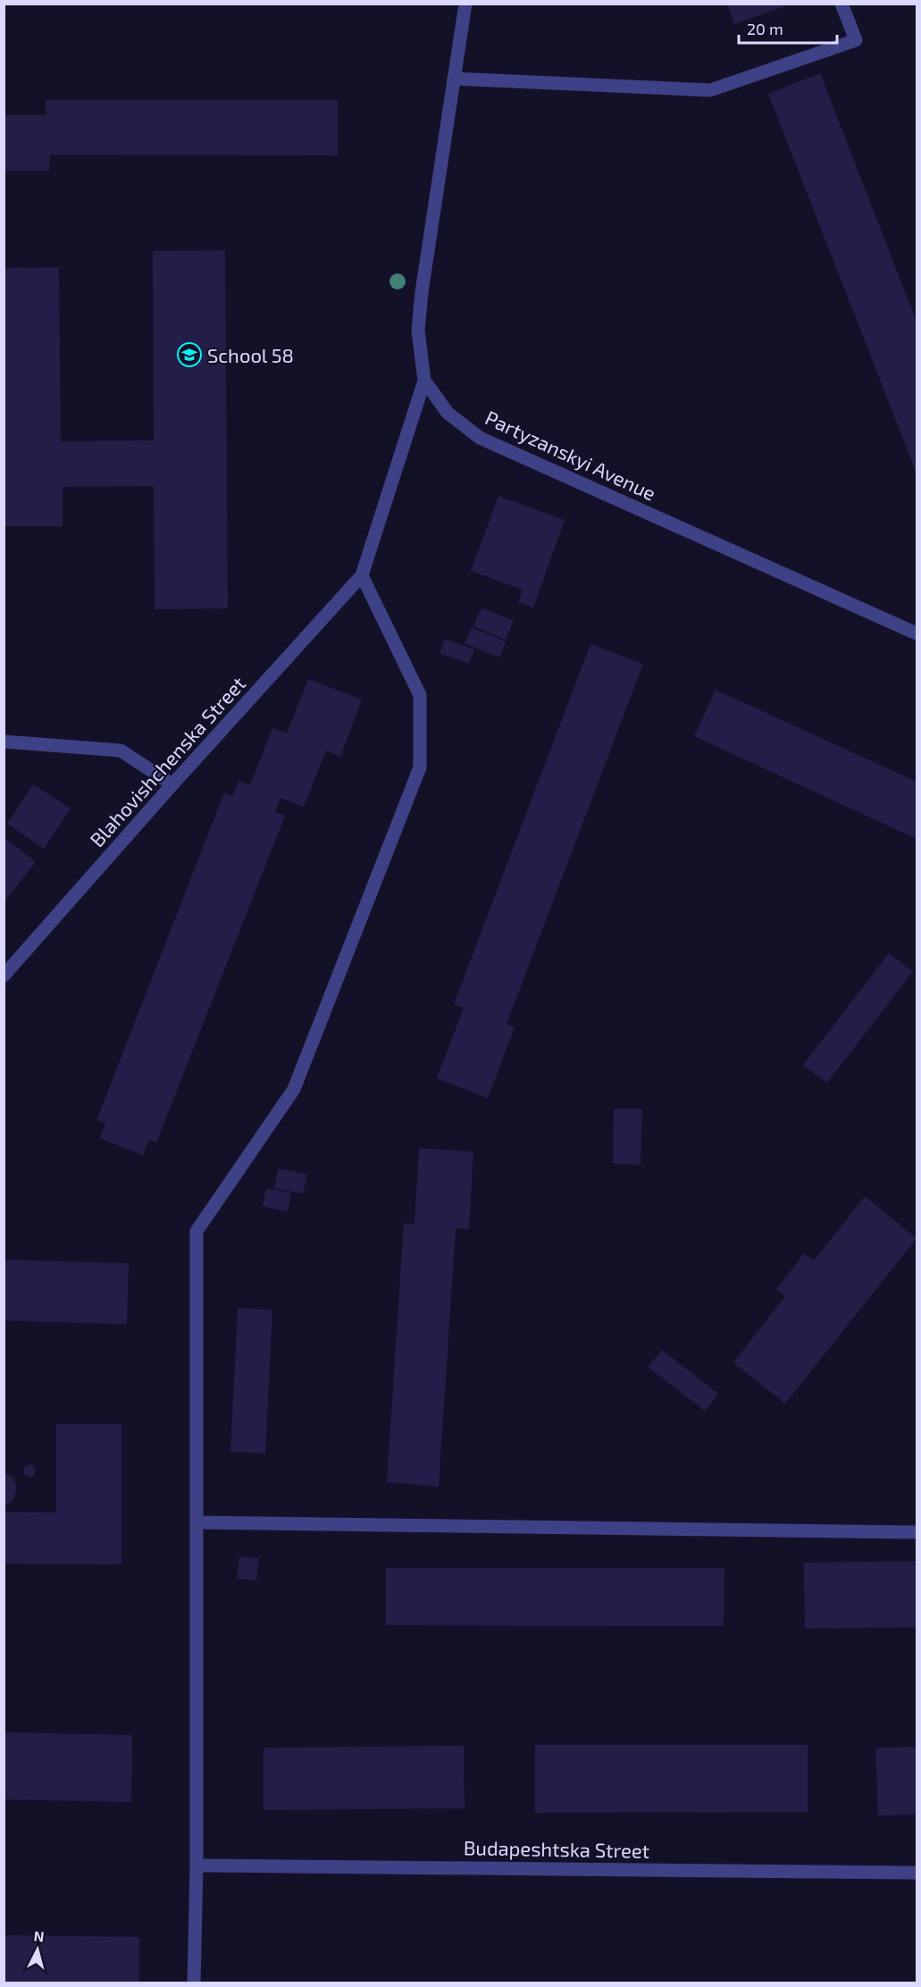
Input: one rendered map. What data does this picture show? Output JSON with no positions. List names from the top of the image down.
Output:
{
  "streets": {
    "street": ["Partyzanskyi Avenue", "Blahovishchenska Street", "Budapeshtska Street"]
  },
  "places": {
    "school or university": ["School 58"]
  },
  "scale_bar": "20 m",
  "north": "top"
}
